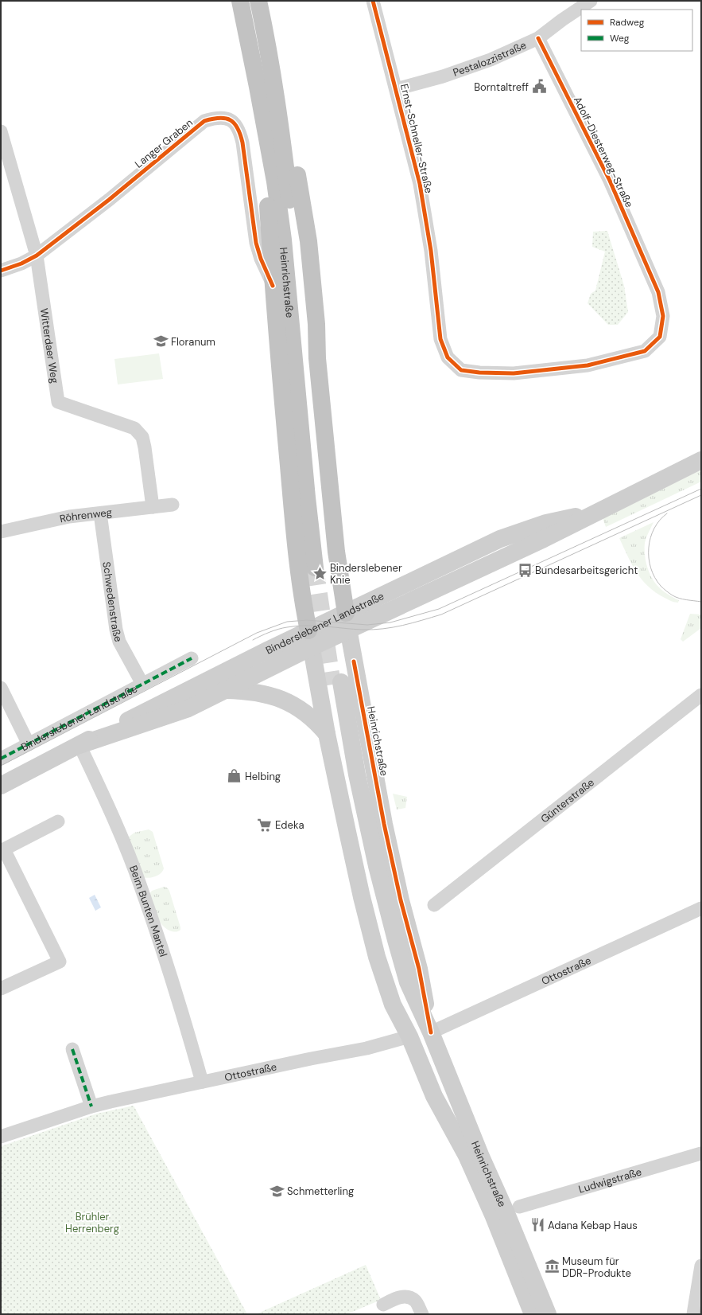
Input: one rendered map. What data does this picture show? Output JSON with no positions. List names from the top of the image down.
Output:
{
  "streets": {
    "highway": ["Heinrichstraße"],
    "main road": ["Binderslebener Landstraße"],
    "street": [
      "Pestalozzistraße",
      "Ernst-Schneller-Straße",
      "Langer Graben",
      "Adolf-Diesterweg-Straße",
      "Witterdaer Weg",
      "Röhrenweg",
      "Schwedenstraße",
      "Günterstraße",
      "Beim Bunten Mantel",
      "Ottostraße",
      "Ludwigstraße"
    ]
  },
  "crossings": [
    ["Pestalozzistraße", "Ernst-Schneller-Straße"],
    ["Pestalozzistraße", "Adolf-Diesterweg-Straße"],
    ["Ernst-Schneller-Straße", "Adolf-Diesterweg-Straße"],
    ["Langer Graben", "Witterdaer Weg"],
    ["Heinrichstraße", "Binderslebener Landstraße"],
    ["Heinrichstraße", "Ottostraße"],
    ["Witterdaer Weg", "Röhrenweg"],
    ["Röhrenweg", "Schwedenstraße"],
    ["Schwedenstraße", "Binderslebener Landstraße"],
    ["Binderslebener Landstraße", "Beim Bunten Mantel"],
    ["Beim Bunten Mantel", "Ottostraße"]
  ],
  "parks": ["Brühler Herrenberg"],
  "places": {
    "public building": ["Borntaltreff"],
    "school or university": ["Floranum", "Schmetterling"],
    "bus stop": ["Bundesarbeitsgericht"],
    "place": ["Binderslebener Knie"],
    "shop": ["Helbing"],
    "supermarket": ["Edeka"],
    "restaurant": ["Adana Kebap Haus"],
    "museum": ["Museum für DDR-Produkte"]
  },
  "legend": ["Radweg", "Weg"]
}
